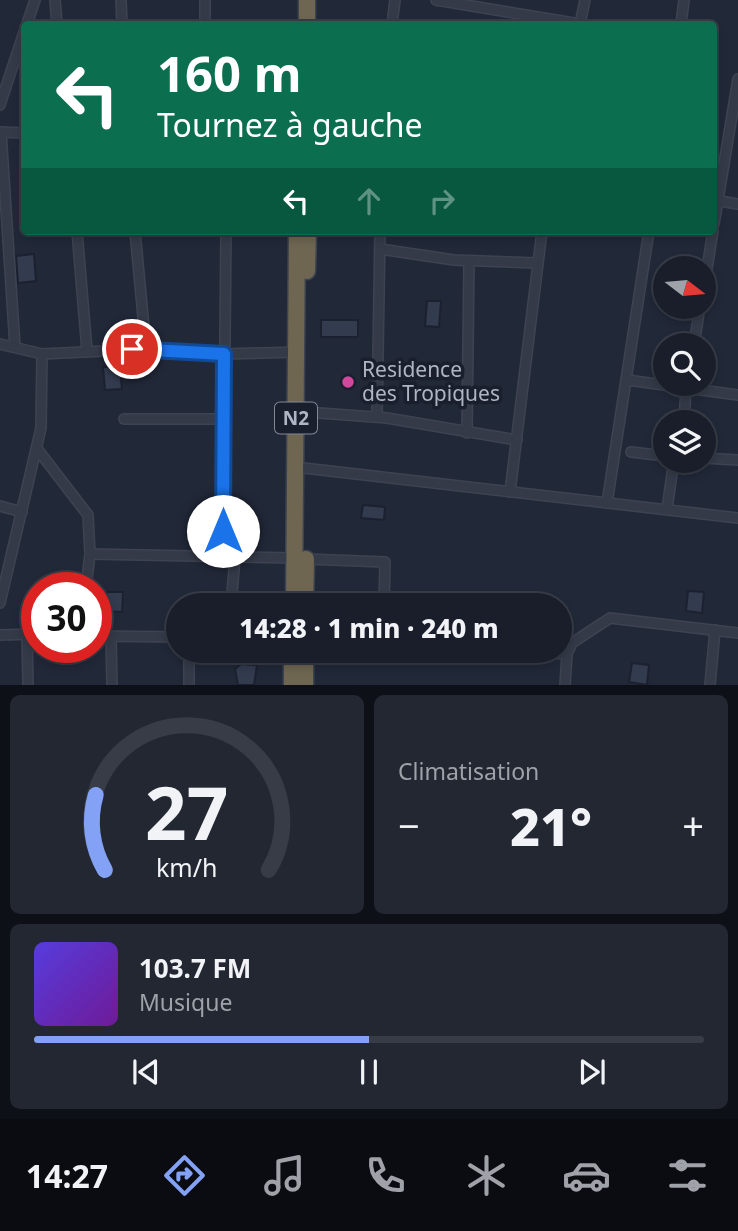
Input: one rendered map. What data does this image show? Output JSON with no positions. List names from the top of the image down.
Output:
{
  "streets": {
    "highway": ["N2"]
  },
  "places": ["Residence des Tropiques"],
  "north": "right",
  "page": {
    "turn": ["160 m", "Tournez à gauche"],
    "limit": "30",
    "trip": "14:28 · 1 min · 240 m",
    "tile": "Climatisation",
    "heat": ["−", "21°", "+"],
    "song": ["103.7 FM", "Musique"],
    "tabs": "14:27",
    "gauge": ["27", "km/h"]
  }
}
